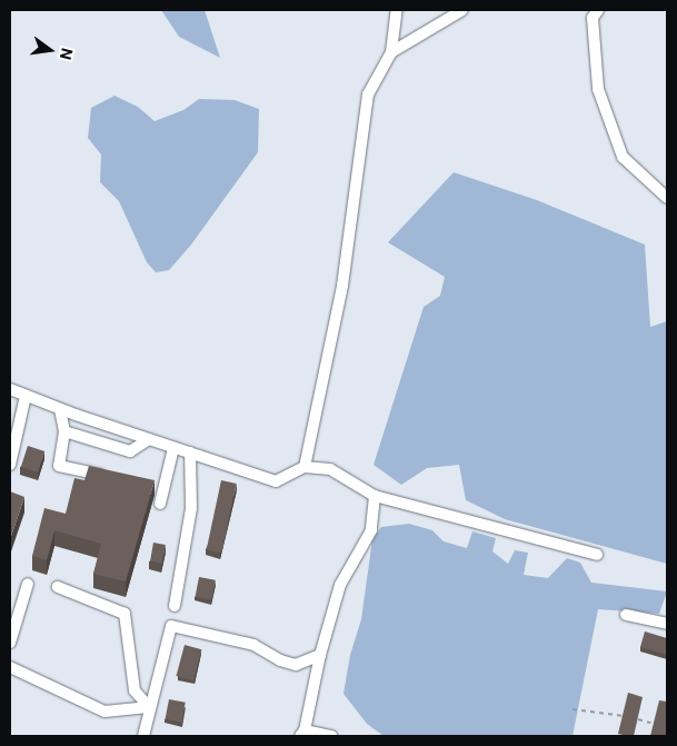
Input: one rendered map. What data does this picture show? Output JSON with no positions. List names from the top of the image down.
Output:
{
  "north": "right"
}
